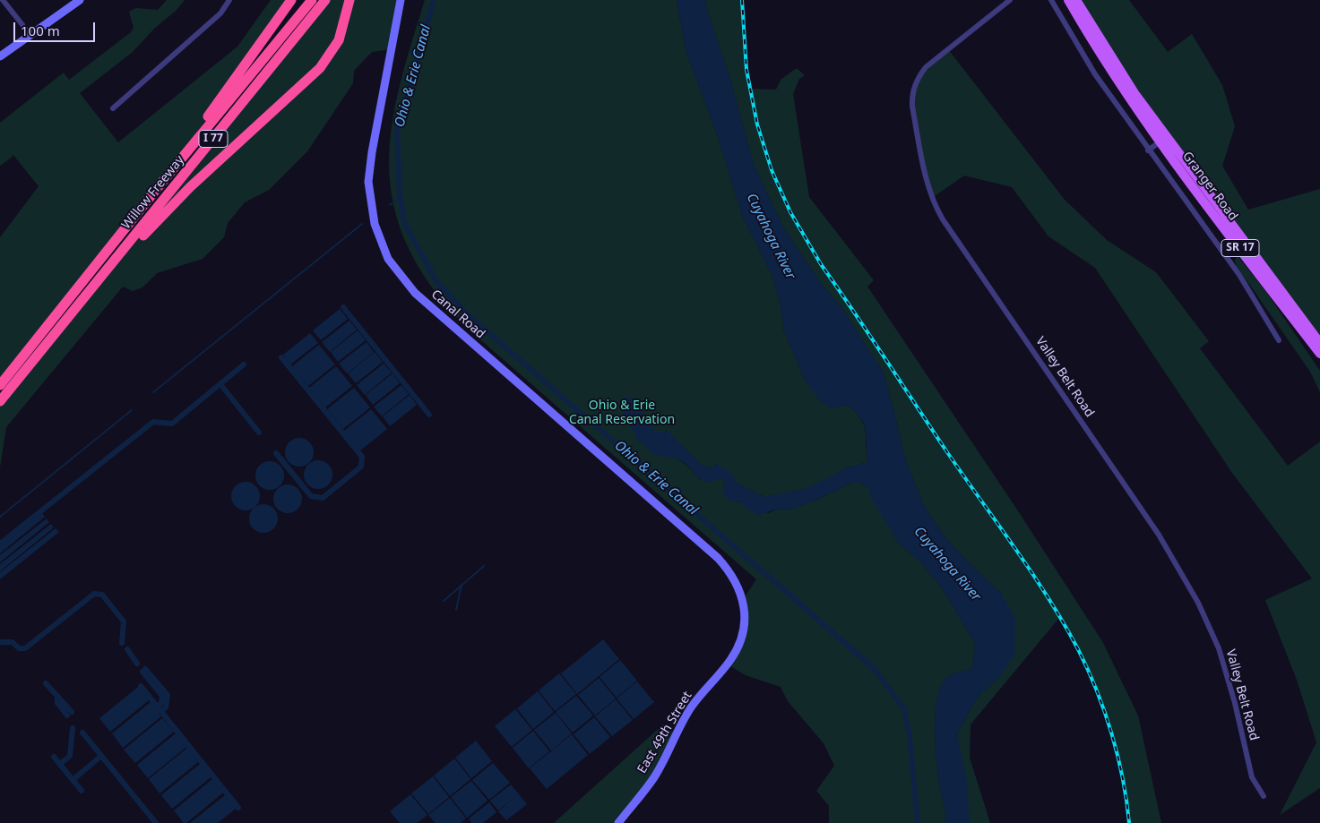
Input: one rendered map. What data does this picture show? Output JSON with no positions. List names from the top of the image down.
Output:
{
  "streets": {
    "highway": ["I 77", "Willow Freeway"],
    "main road": ["Granger Road", "SR 17"],
    "street": ["Canal Road", "Valley Belt Road", "East 49th Street"]
  },
  "crossings": [
    ["Canal Road", "East 49th Street"]
  ],
  "water": ["Ohio & Erie Canal", "Cuyahoga River"],
  "parks": ["Ohio & Erie Canal Reservation"],
  "scale_bar": "100 m"
}
